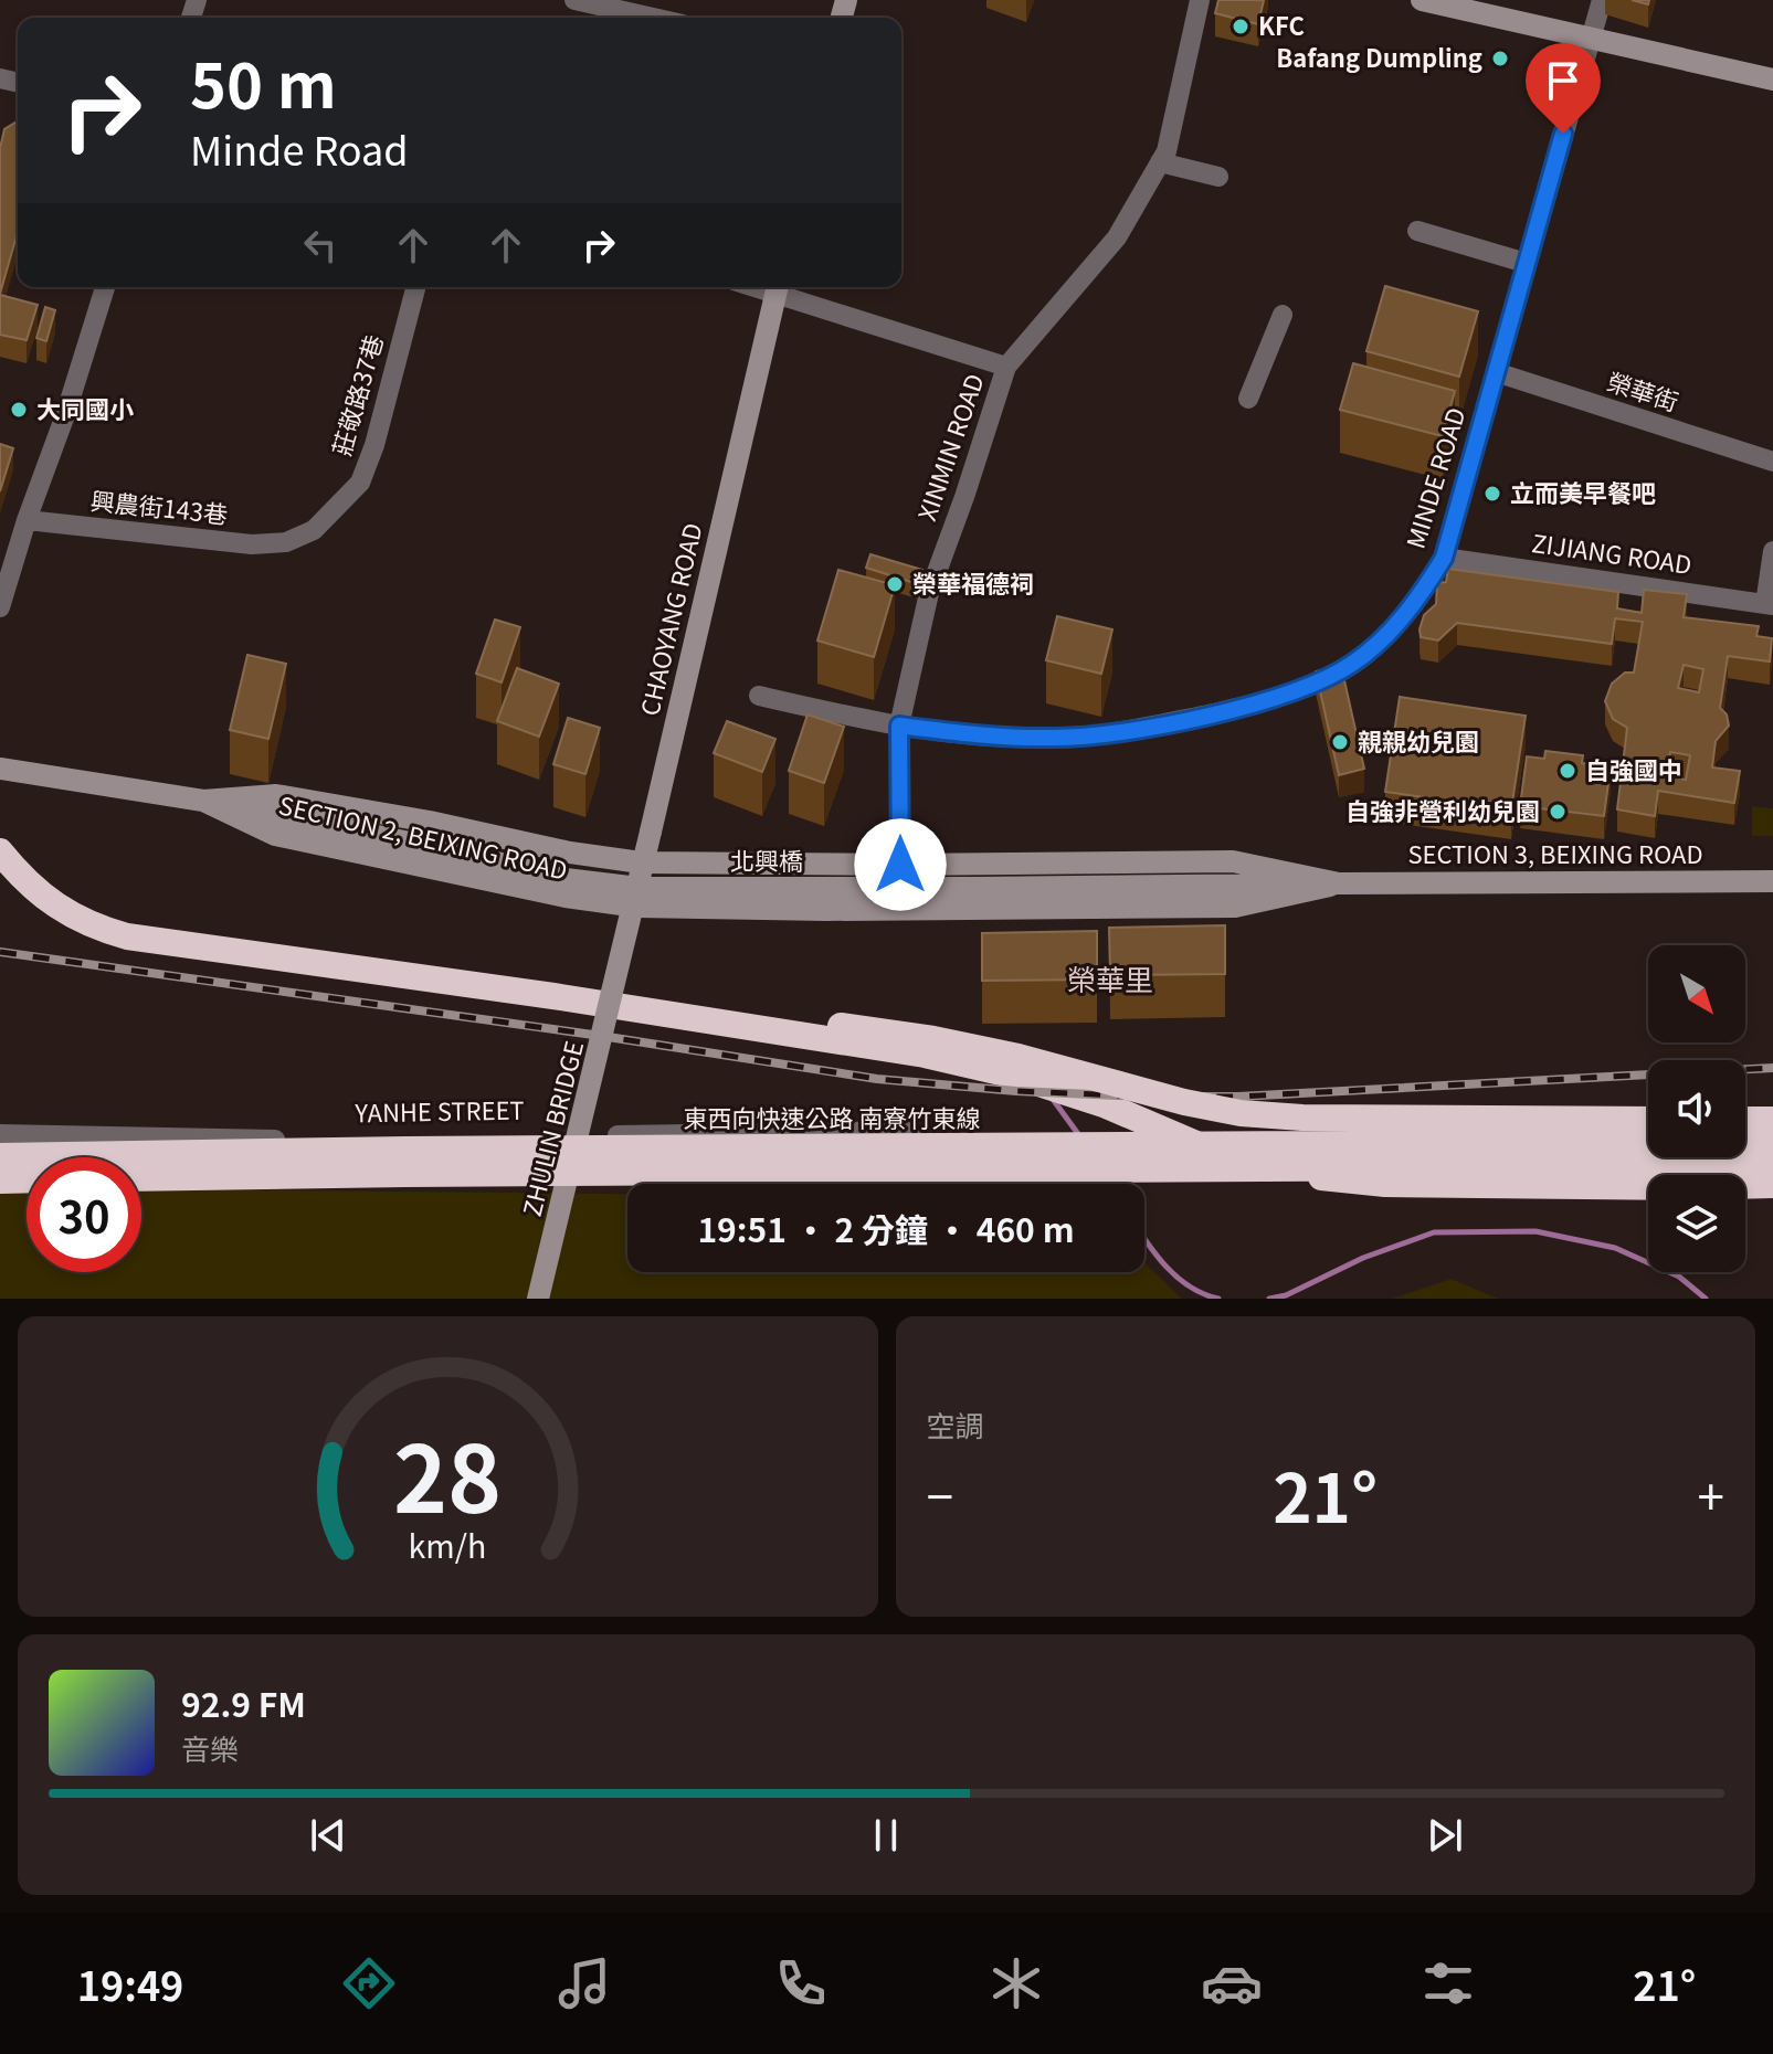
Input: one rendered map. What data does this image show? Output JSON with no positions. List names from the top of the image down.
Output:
{
  "streets": {
    "highway": ["東西向快速公路 南寮竹東線"],
    "street": [
      "榮華街",
      "莊敬路37巷",
      "XINMIN ROAD",
      "MINDE ROAD",
      "興農街143巷",
      "ZIJIANG ROAD",
      "CHAOYANG ROAD",
      "SECTION 2, BEIXING ROAD",
      "SECTION 3, BEIXING ROAD",
      "北興橋",
      "YANHE STREET",
      "ZHULIN BRIDGE"
    ]
  },
  "crossings": [
    ["榮華街", "MINDE ROAD"],
    ["莊敬路37巷", "興農街143巷"],
    ["XINMIN ROAD", "MINDE ROAD"],
    ["XINMIN ROAD", "SECTION 3, BEIXING ROAD"],
    ["MINDE ROAD", "ZIJIANG ROAD"],
    ["CHAOYANG ROAD", "SECTION 2, BEIXING ROAD"],
    ["CHAOYANG ROAD", "SECTION 3, BEIXING ROAD"],
    ["CHAOYANG ROAD", "北興橋"],
    ["CHAOYANG ROAD", "ZHULIN BRIDGE"],
    ["SECTION 2, BEIXING ROAD", "SECTION 3, BEIXING ROAD"],
    ["SECTION 2, BEIXING ROAD", "北興橋"],
    ["SECTION 3, BEIXING ROAD", "北興橋"]
  ],
  "districts": ["榮華里"],
  "places": [
    "KFC",
    "Bafang Dumpling",
    "大同國小",
    "立而美早餐吧",
    "榮華福德祠",
    "親親幼兒園",
    "自強國中",
    "自強非營利幼兒園"
  ],
  "north": "bottom right",
  "page": {
    "turn": ["50 m", "Minde Road"],
    "limit": "30",
    "trip": "19:51 · 2 分鐘 · 460 m",
    "tile": "空調",
    "heat": ["−", "21°", "+"],
    "song": ["92.9 FM", "音樂"],
    "tabs": ["19:49", "21°"],
    "gauge": ["28", "km/h"]
  }
}
